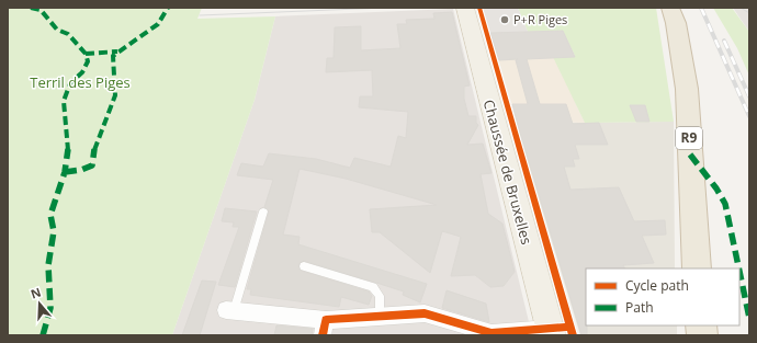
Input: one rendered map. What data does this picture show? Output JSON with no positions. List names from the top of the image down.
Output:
{
  "streets": {
    "highway": ["R9"],
    "main road": ["Chaussée de Bruxelles"]
  },
  "parks": ["Terril des Piges"],
  "places": ["P+R Piges"],
  "legend": ["Cycle path", "Path"],
  "north": "top"
}
